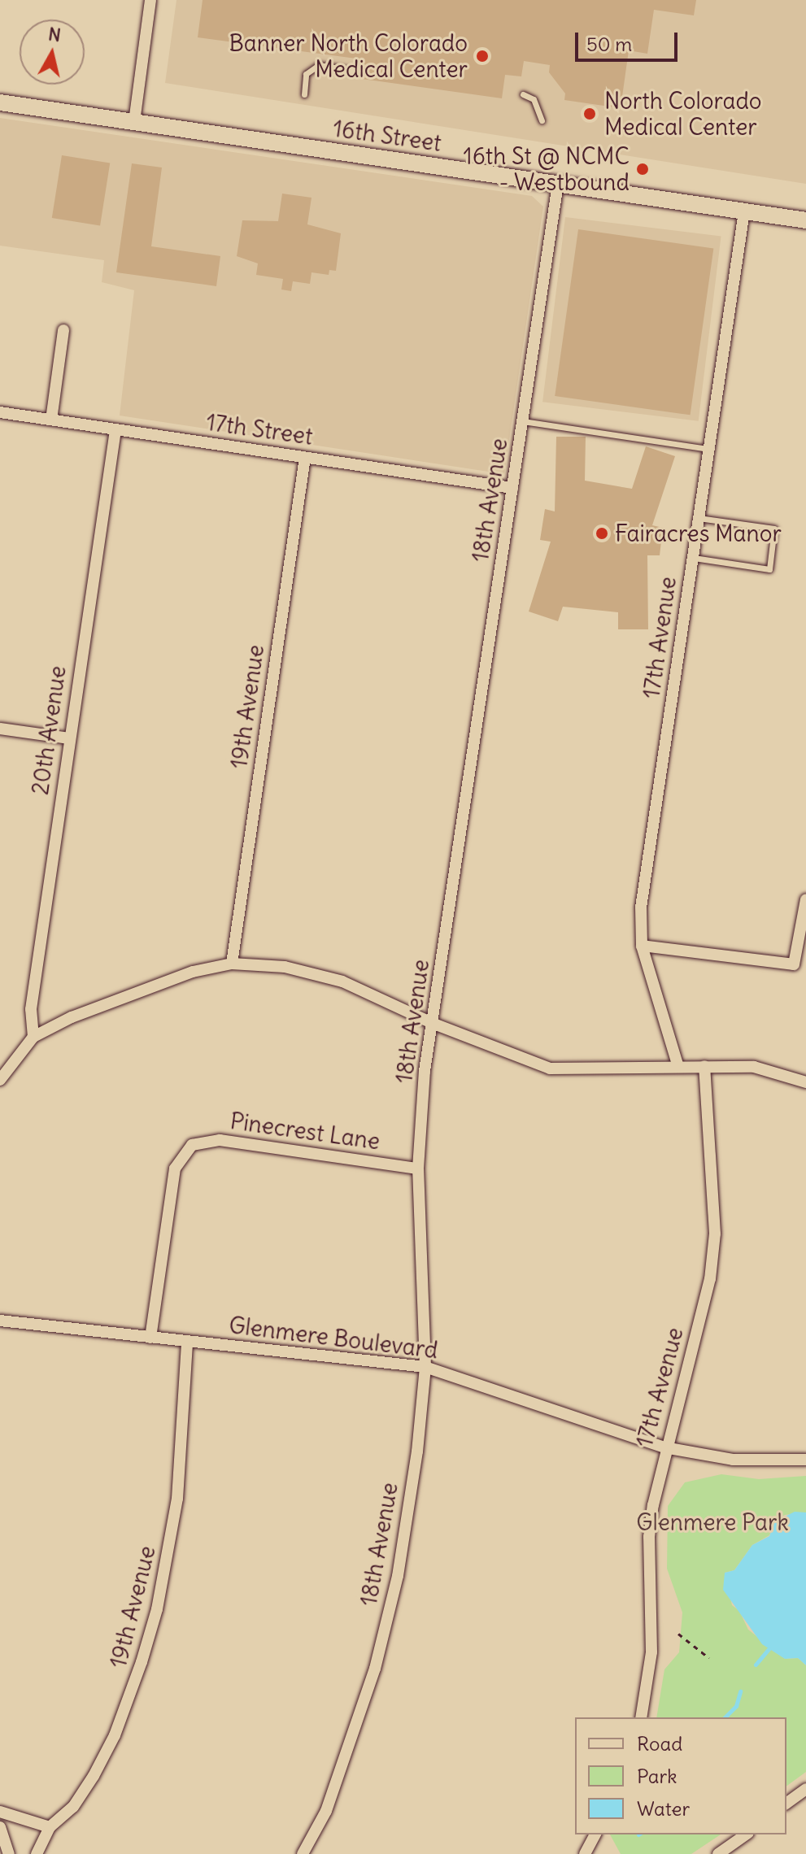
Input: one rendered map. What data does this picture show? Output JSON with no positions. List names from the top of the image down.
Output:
{
  "streets": {
    "main road": ["16th Street"],
    "street": [
      "17th Street",
      "18th Avenue",
      "17th Avenue",
      "19th Avenue",
      "20th Avenue",
      "Pinecrest Lane",
      "Glenmere Boulevard"
    ]
  },
  "crossings": [
    ["16th Street", "18th Avenue"],
    ["16th Street", "17th Avenue"],
    ["17th Street", "18th Avenue"],
    ["17th Street", "19th Avenue"],
    ["17th Street", "20th Avenue"],
    ["18th Avenue", "Pinecrest Lane"],
    ["18th Avenue", "Glenmere Boulevard"],
    ["17th Avenue", "Glenmere Boulevard"],
    ["19th Avenue", "Glenmere Boulevard"],
    ["Pinecrest Lane", "Glenmere Boulevard"]
  ],
  "parks": ["Glenmere Park"],
  "places": [
    "Banner North Colorado Medical Center",
    "North Colorado Medical Center",
    "16th St @ NCMC - Westbound",
    "Fairacres Manor"
  ],
  "legend": ["Road", "Park", "Water"],
  "scale_bar": "50 m",
  "north": "top"
}
